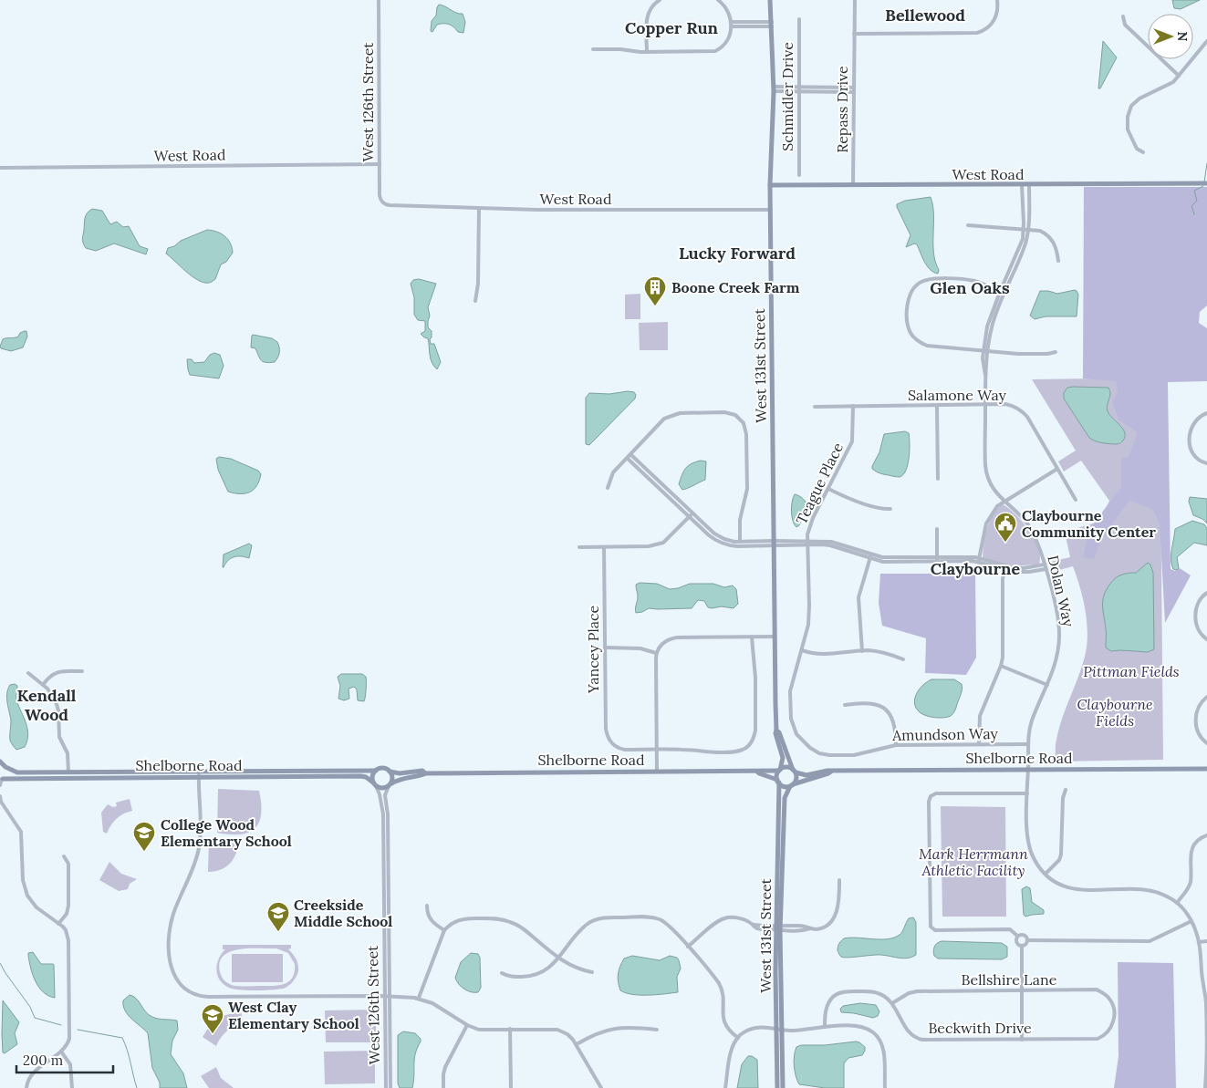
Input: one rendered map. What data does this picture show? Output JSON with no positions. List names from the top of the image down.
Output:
{
  "streets": {
    "street": [
      "Schmidler Drive",
      "West 126th Street",
      "Repass Drive",
      "West Road",
      "West 131st Street",
      "Salamone Way",
      "Teague Place",
      "Dolan Way",
      "Yancey Place",
      "Amundson Way",
      "Shelborne Road",
      "Bellshire Lane",
      "Beckwith Drive"
    ]
  },
  "crossings": [
    ["West 126th Street", "West Road"],
    ["West 126th Street", "Shelborne Road"],
    ["Repass Drive", "West Road"],
    ["West Road", "West 131st Street"],
    ["West Road", "Dolan Way"],
    ["West 131st Street", "Shelborne Road"],
    ["Salamone Way", "Teague Place"],
    ["Salamone Way", "Dolan Way"],
    ["Teague Place", "Amundson Way"],
    ["Dolan Way", "Amundson Way"],
    ["Dolan Way", "Shelborne Road"],
    ["Bellshire Lane", "Beckwith Drive"]
  ],
  "districts": [
    "Bellewood",
    "Copper Run",
    "Lucky Forward",
    "Glen Oaks",
    "Claybourne",
    "Kendall Wood"
  ],
  "parks": ["Pittman Fields", "Claybourne Fields", "Mark Herrmann Athletic Facility"],
  "places": {
    "building": ["Boone Creek Farm"],
    "public building": ["Claybourne Community Center"],
    "school or university": ["College Wood Elementary School", "Creekside Middle School", "West Clay Elementary School"]
  },
  "scale_bar": "200 m",
  "north": "right"
}
